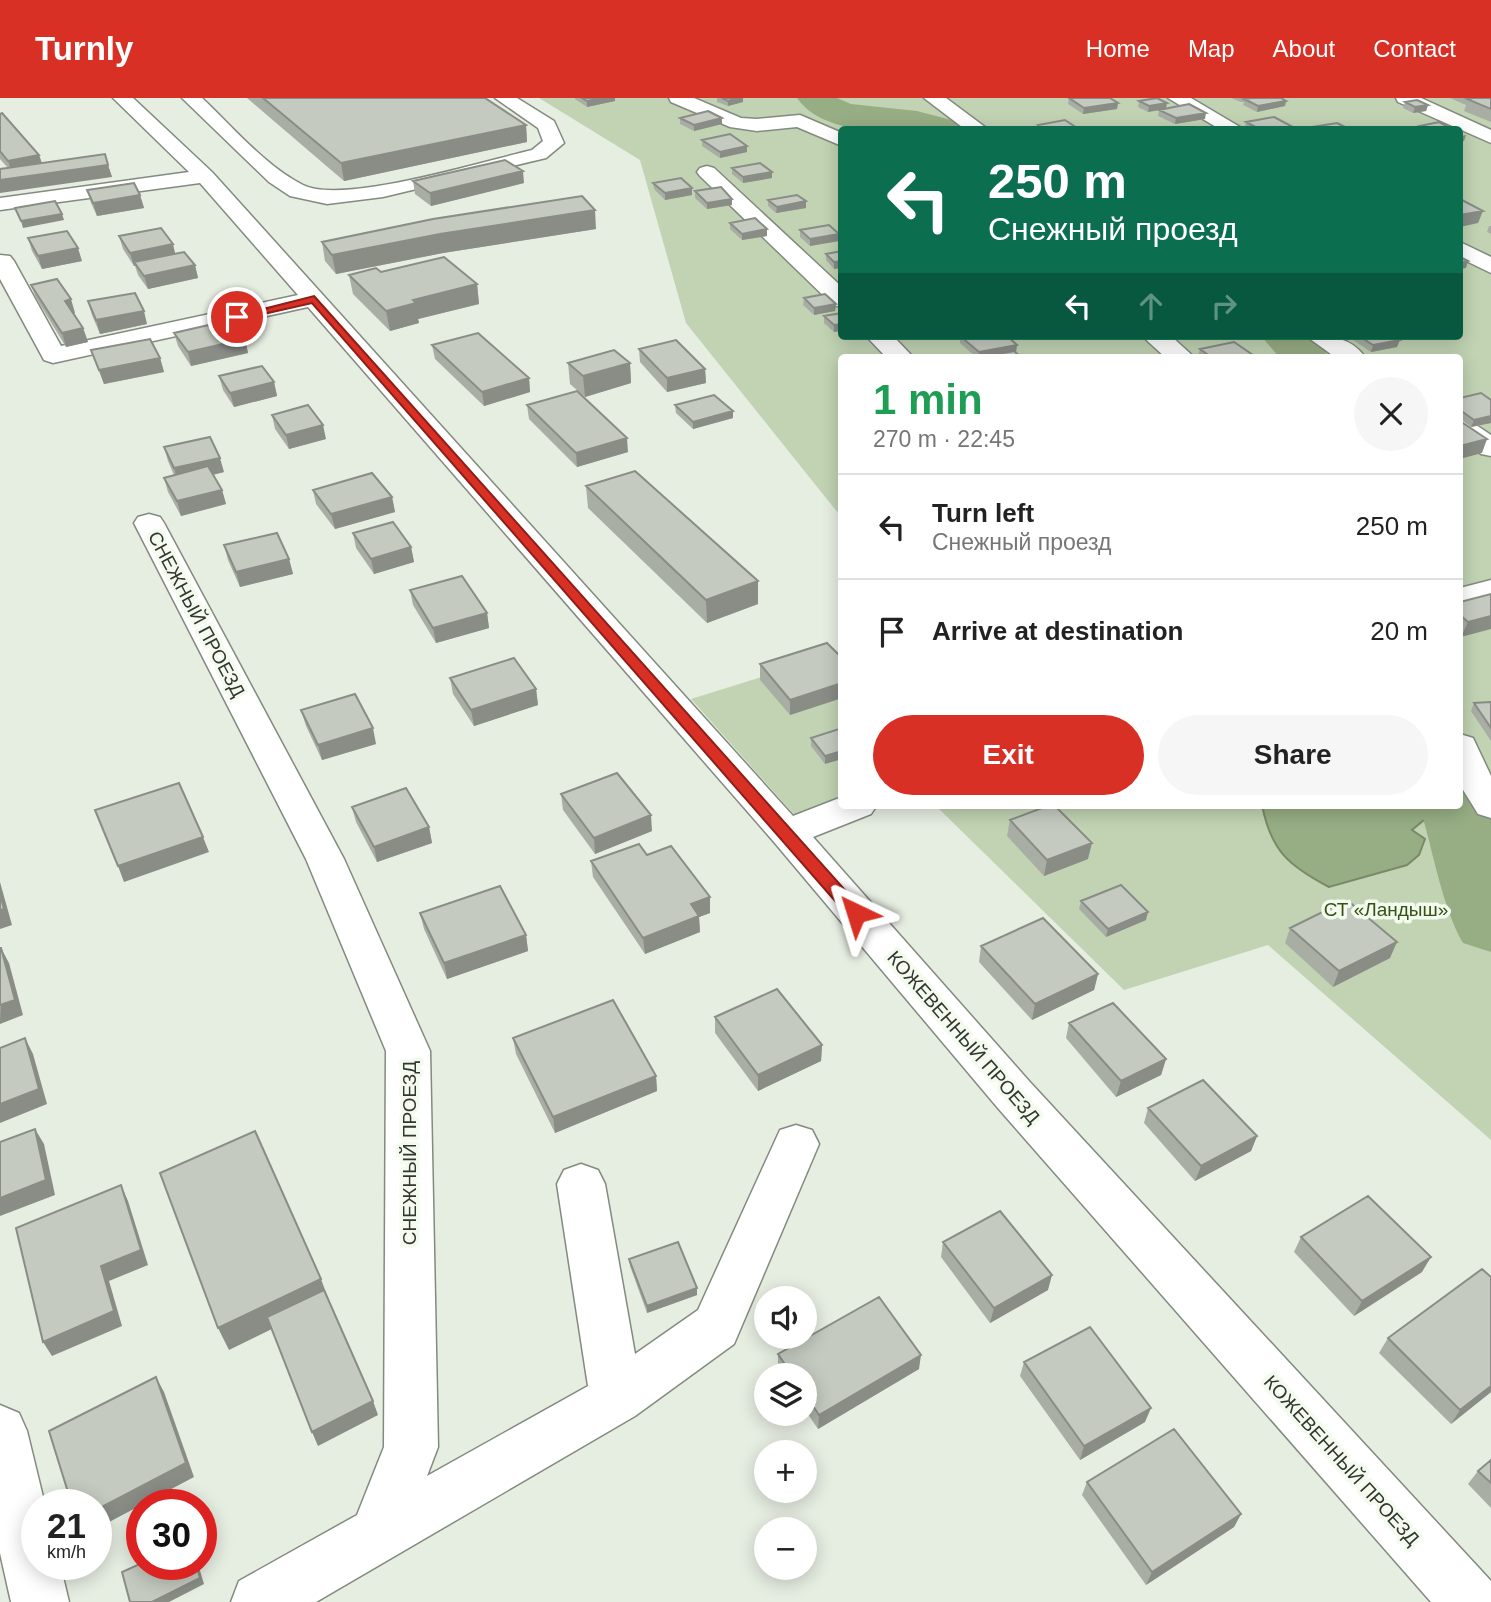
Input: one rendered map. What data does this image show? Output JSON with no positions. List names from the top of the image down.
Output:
{
  "streets": {
    "street": ["СНЕЖНЫЙ ПРОЕЗД", "КОЖЕВЕННЫЙ ПРОЕЗД"]
  },
  "parks": ["СТ «Ландыш»"],
  "page": {
    "header": "Turnly",
    "nav": [
      "Home",
      "Map",
      "About",
      "Contact"
    ],
    "turn": ["250 m", "Снежный проезд"],
    "heading": ["1 min", "270 m · 22:45"],
    "list": [
      {
        "name": "Turn left",
        "note": "Снежный проезд",
        "value": "250 m"
      },
      {
        "name": "Arrive at destination",
        "value": "20 m"
      }
    ],
    "buttons": ["Exit", "Share"],
    "map_buttons": ["+", "−"],
    "speed": "21 km/h",
    "limit": "30"
  }
}
